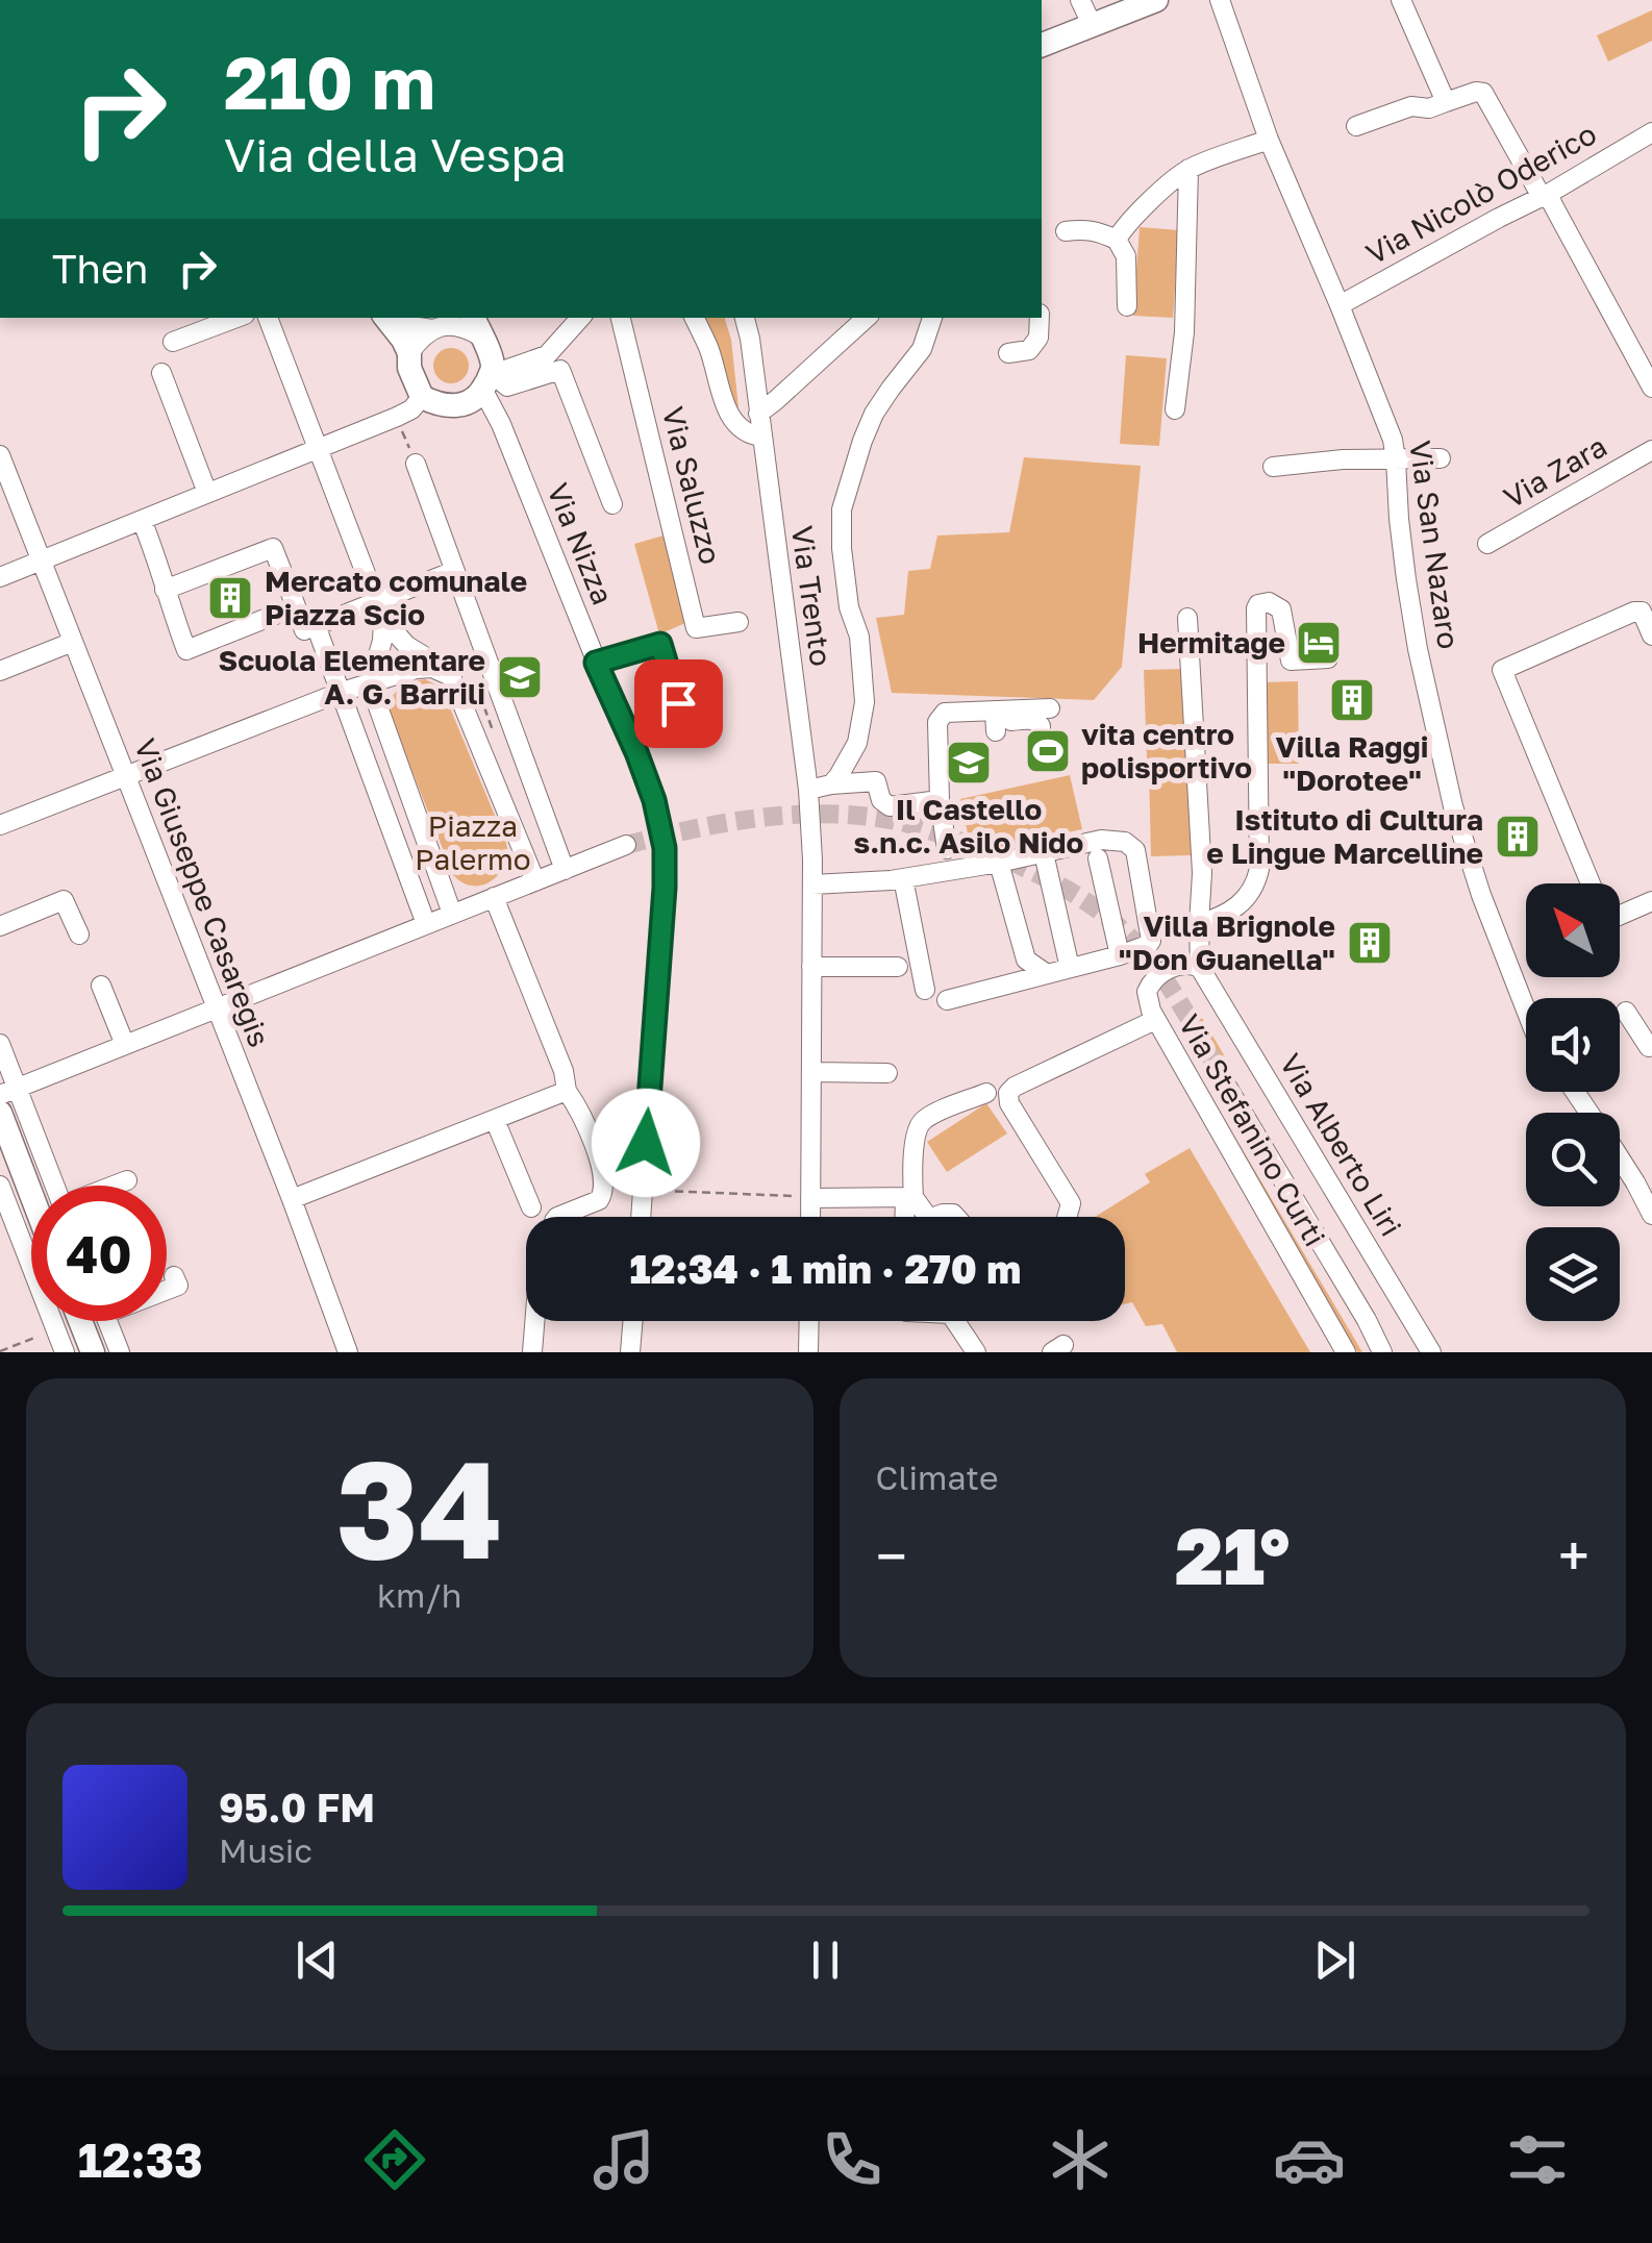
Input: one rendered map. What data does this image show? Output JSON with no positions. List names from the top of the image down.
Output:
{
  "streets": {
    "street": [
      "Via Nicolò Oderico",
      "Via Zara",
      "Via Saluzzo",
      "Via Nizza",
      "Via San Nazaro",
      "Via Trento",
      "Via Giuseppe Casaregis",
      "Via Stefanino Curti",
      "Via Alberto Liri"
    ]
  },
  "crossings": [
    ["Via Nicolò Oderico", "Via San Nazaro"],
    ["Via Saluzzo", "Via Trento"],
    ["Via Stefanino Curti", "Via Alberto Liri"]
  ],
  "parks": ["Piazza Palermo"],
  "places": {
    "building": [
      "Mercato comunale Piazza Scio",
      "Villa Raggi \"Dorotee\"",
      "Istituto di Cultura e Lingue Marcelline",
      "Villa Brignole \"Don Guanella\""
    ],
    "hotel": ["Hermitage"],
    "school or university": ["Scuola Elementare A. G. Barrili", "Il Castello s.n.c. Asilo Nido"],
    "sports": ["vita centro polisportivo"]
  },
  "north": "top left",
  "page": {
    "turn": ["210 m", "Via della Vespa"],
    "then": "Then",
    "limit": "40",
    "trip": "12:34 · 1 min · 270 m",
    "tile": [
      ["34", "km/h"],
      "Climate"
    ],
    "heat": ["−", "21°", "+"],
    "song": ["95.0 FM", "Music"],
    "tabs": "12:33"
  }
}
